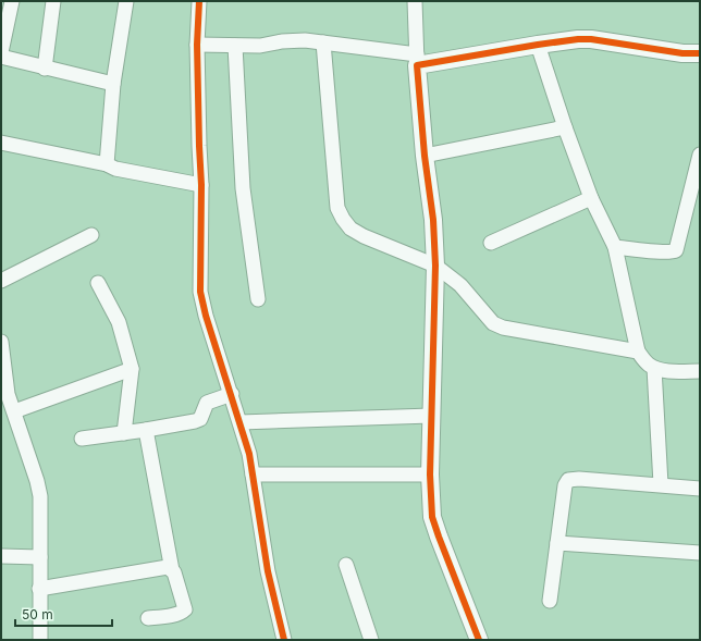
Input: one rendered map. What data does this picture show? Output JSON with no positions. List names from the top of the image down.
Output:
{
  "scale_bar": "50 m"
}
